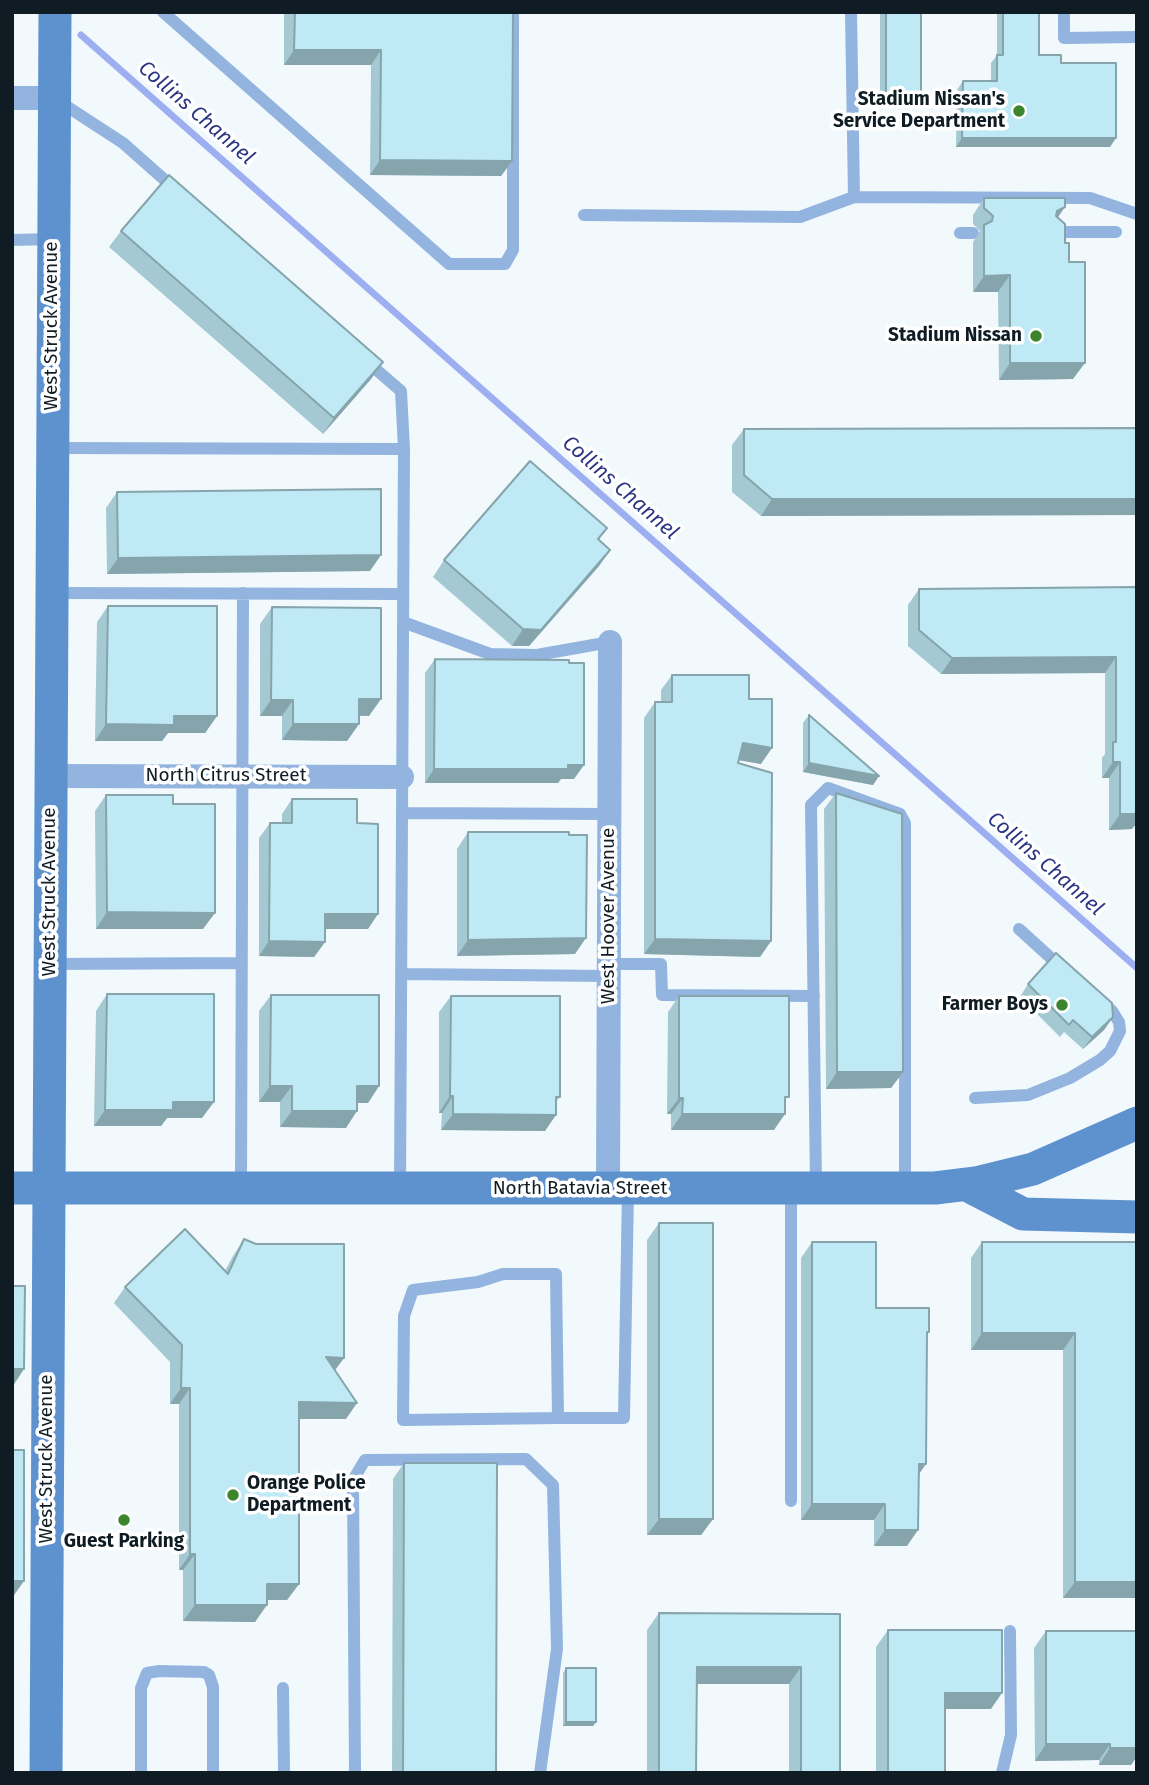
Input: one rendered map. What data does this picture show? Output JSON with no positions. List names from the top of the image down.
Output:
{
  "streets": {
    "street": [
      "West Struck Avenue",
      "North Citrus Street",
      "West Hoover Avenue",
      "North Batavia Street"
    ]
  },
  "crossings": [
    ["West Struck Avenue", "North Citrus Street"],
    ["West Struck Avenue", "North Batavia Street"],
    ["West Hoover Avenue", "North Batavia Street"]
  ],
  "water": ["Collins Channel"],
  "places": [
    "Stadium Nissan's Service Department",
    "Stadium Nissan",
    "Farmer Boys",
    "Orange Police Department",
    "Guest Parking"
  ]
}
